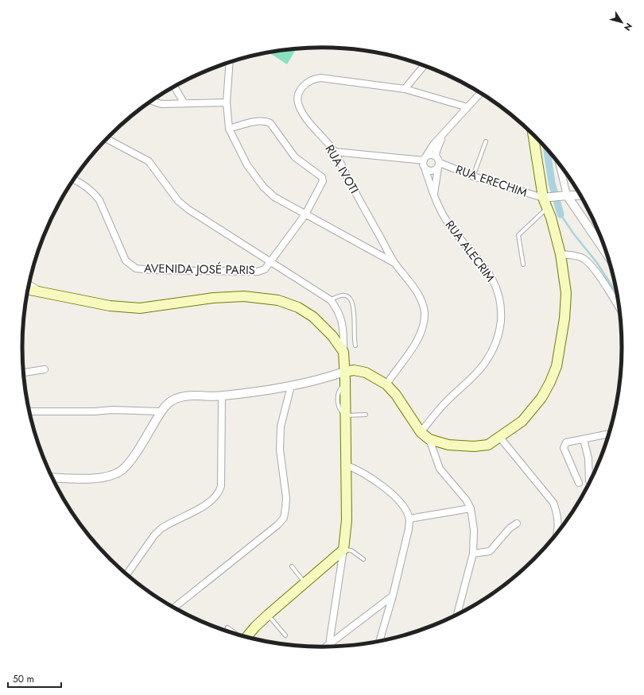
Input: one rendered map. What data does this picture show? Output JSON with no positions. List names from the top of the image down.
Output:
{
  "streets": {
    "street": [
      "RUA IVOTI",
      "RUA ERECHIM",
      "RUA ALECRIM",
      "AVENIDA JOSÉ PARIS"
    ]
  },
  "crossings": [
    ["RUA ERECHIM", "RUA ALECRIM"]
  ],
  "scale_bar": "50 m",
  "north": "bottom right"
}
